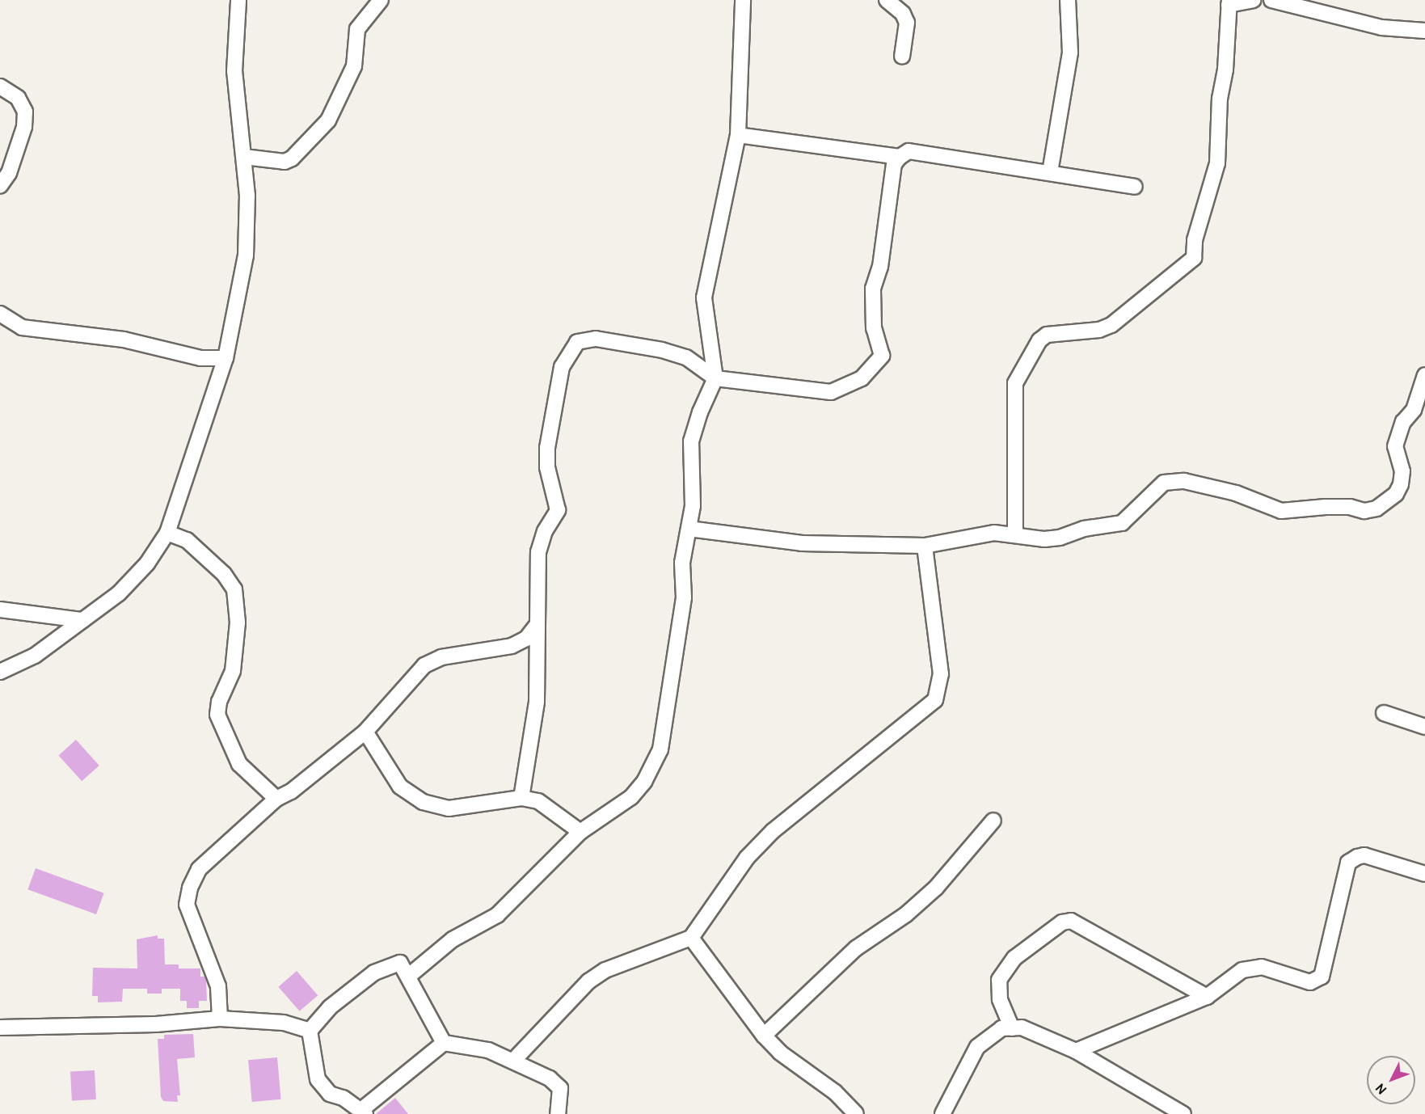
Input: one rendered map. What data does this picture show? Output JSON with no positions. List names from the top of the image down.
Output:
{
  "north": "bottom left"
}
